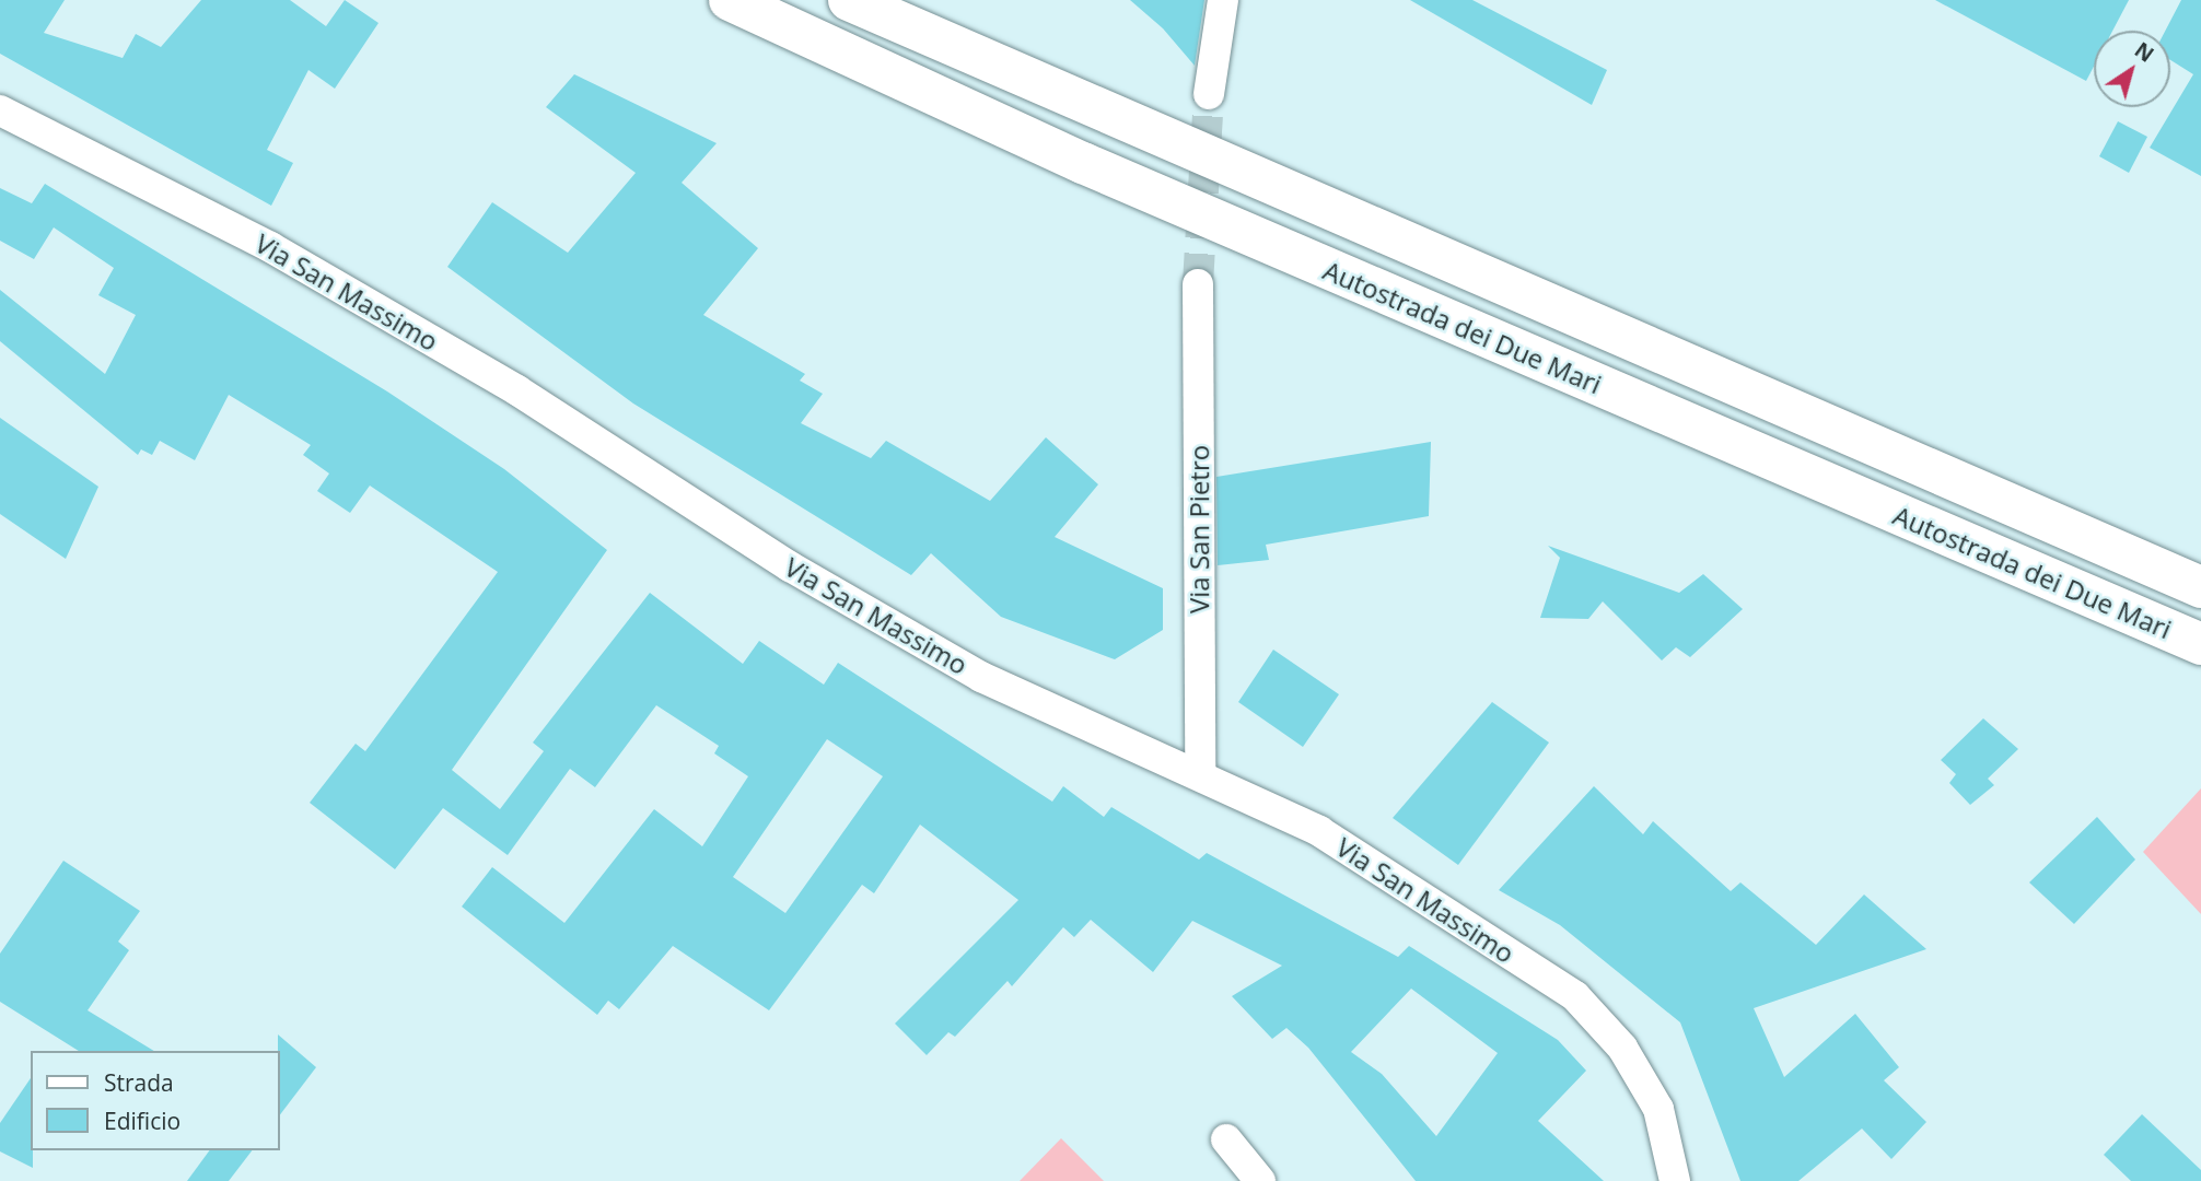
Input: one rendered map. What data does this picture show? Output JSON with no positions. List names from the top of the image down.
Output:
{
  "streets": {
    "highway": ["Autostrada dei Due Mari"],
    "street": ["Via San Massimo", "Via San Pietro"]
  },
  "crossings": [
    ["Via San Massimo", "Via San Pietro"]
  ],
  "legend": ["Strada", "Edificio"],
  "north": "top right"
}
